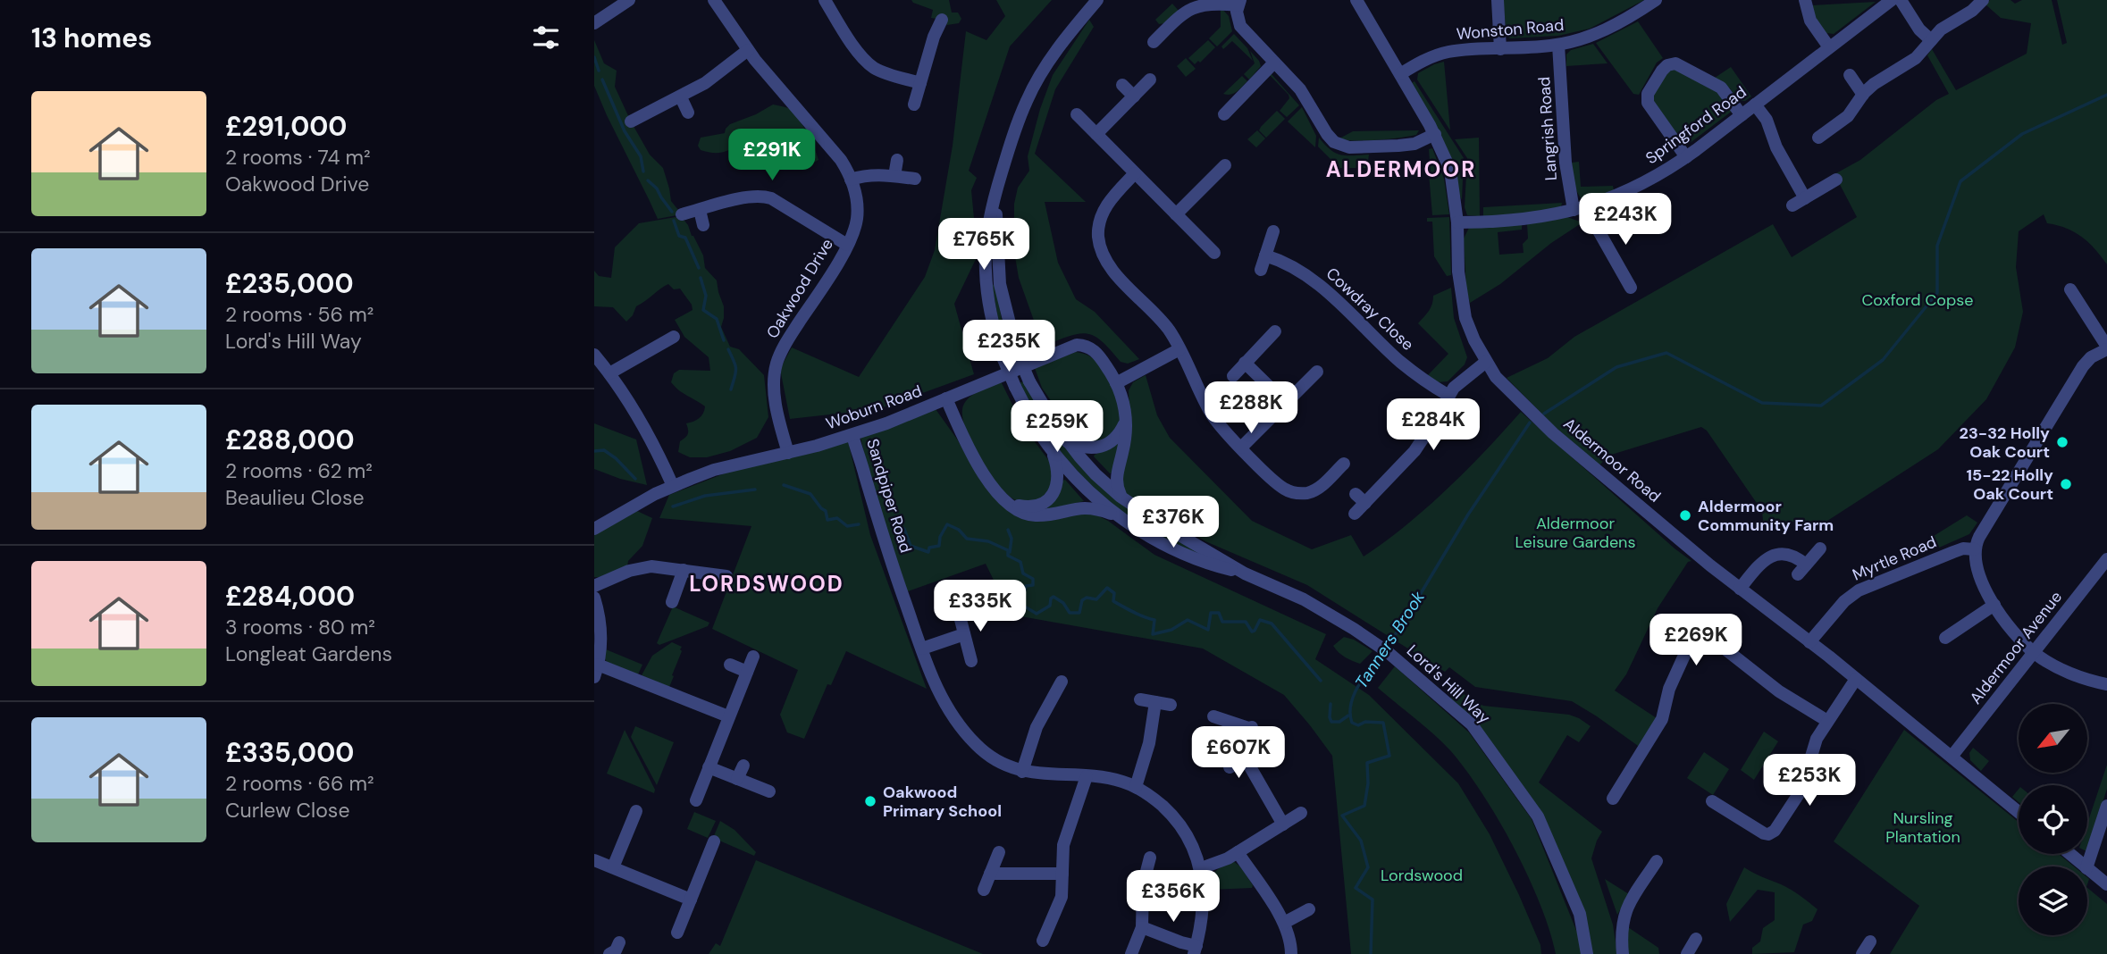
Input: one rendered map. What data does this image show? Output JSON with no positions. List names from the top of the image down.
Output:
{
  "streets": {
    "street": [
      "Wonston Road",
      "Springford Road",
      "Langrish Road",
      "Oakwood Drive",
      "Cowdray Close",
      "Woburn Road",
      "Aldermoor Road",
      "Sandpiper Road",
      "Myrtle Road",
      "Aldermoor Avenue",
      "Lord's Hill Way"
    ]
  },
  "crossings": [
    ["Wonston Road", "Langrish Road"],
    ["Wonston Road", "Aldermoor Road"],
    ["Springford Road", "Langrish Road"],
    ["Springford Road", "Aldermoor Road"],
    ["Oakwood Drive", "Woburn Road"],
    ["Woburn Road", "Sandpiper Road"],
    ["Aldermoor Road", "Myrtle Road"],
    ["Aldermoor Road", "Aldermoor Avenue"]
  ],
  "districts": ["ALDERMOOR", "LORDSWOOD"],
  "water": ["Tanners Brook"],
  "parks": [
    "Coxford Copse",
    "Aldermoor Leisure Gardens",
    "Nursling Plantation",
    "Lordswood"
  ],
  "places": [
    "23-32 Holly Oak Court",
    "15-22 Holly Oak Court",
    "Aldermoor Community Farm",
    "Oakwood Primary School"
  ],
  "north": "bottom left",
  "page": {
    "heading": "13 homes",
    "list": [
      {
        "name": "£291,000",
        "note": "2 rooms · 74 m² · Oakwood Drive"
      },
      {
        "name": "£235,000",
        "note": "2 rooms · 56 m² · Lord's Hill Way"
      },
      {
        "name": "£288,000",
        "note": "2 rooms · 62 m² · Beaulieu Close"
      },
      {
        "name": "£284,000",
        "note": "3 rooms · 80 m² · Longleat Gardens"
      },
      {
        "name": "£335,000",
        "note": "2 rooms · 66 m² · Curlew Close"
      }
    ],
    "price": [
      "£291K",
      "£243K",
      "£765K",
      "£235K",
      "£288K",
      "£284K",
      "£259K",
      "£376K",
      "£335K",
      "£269K",
      "£607K",
      "£253K",
      "£356K"
    ]
  }
}
